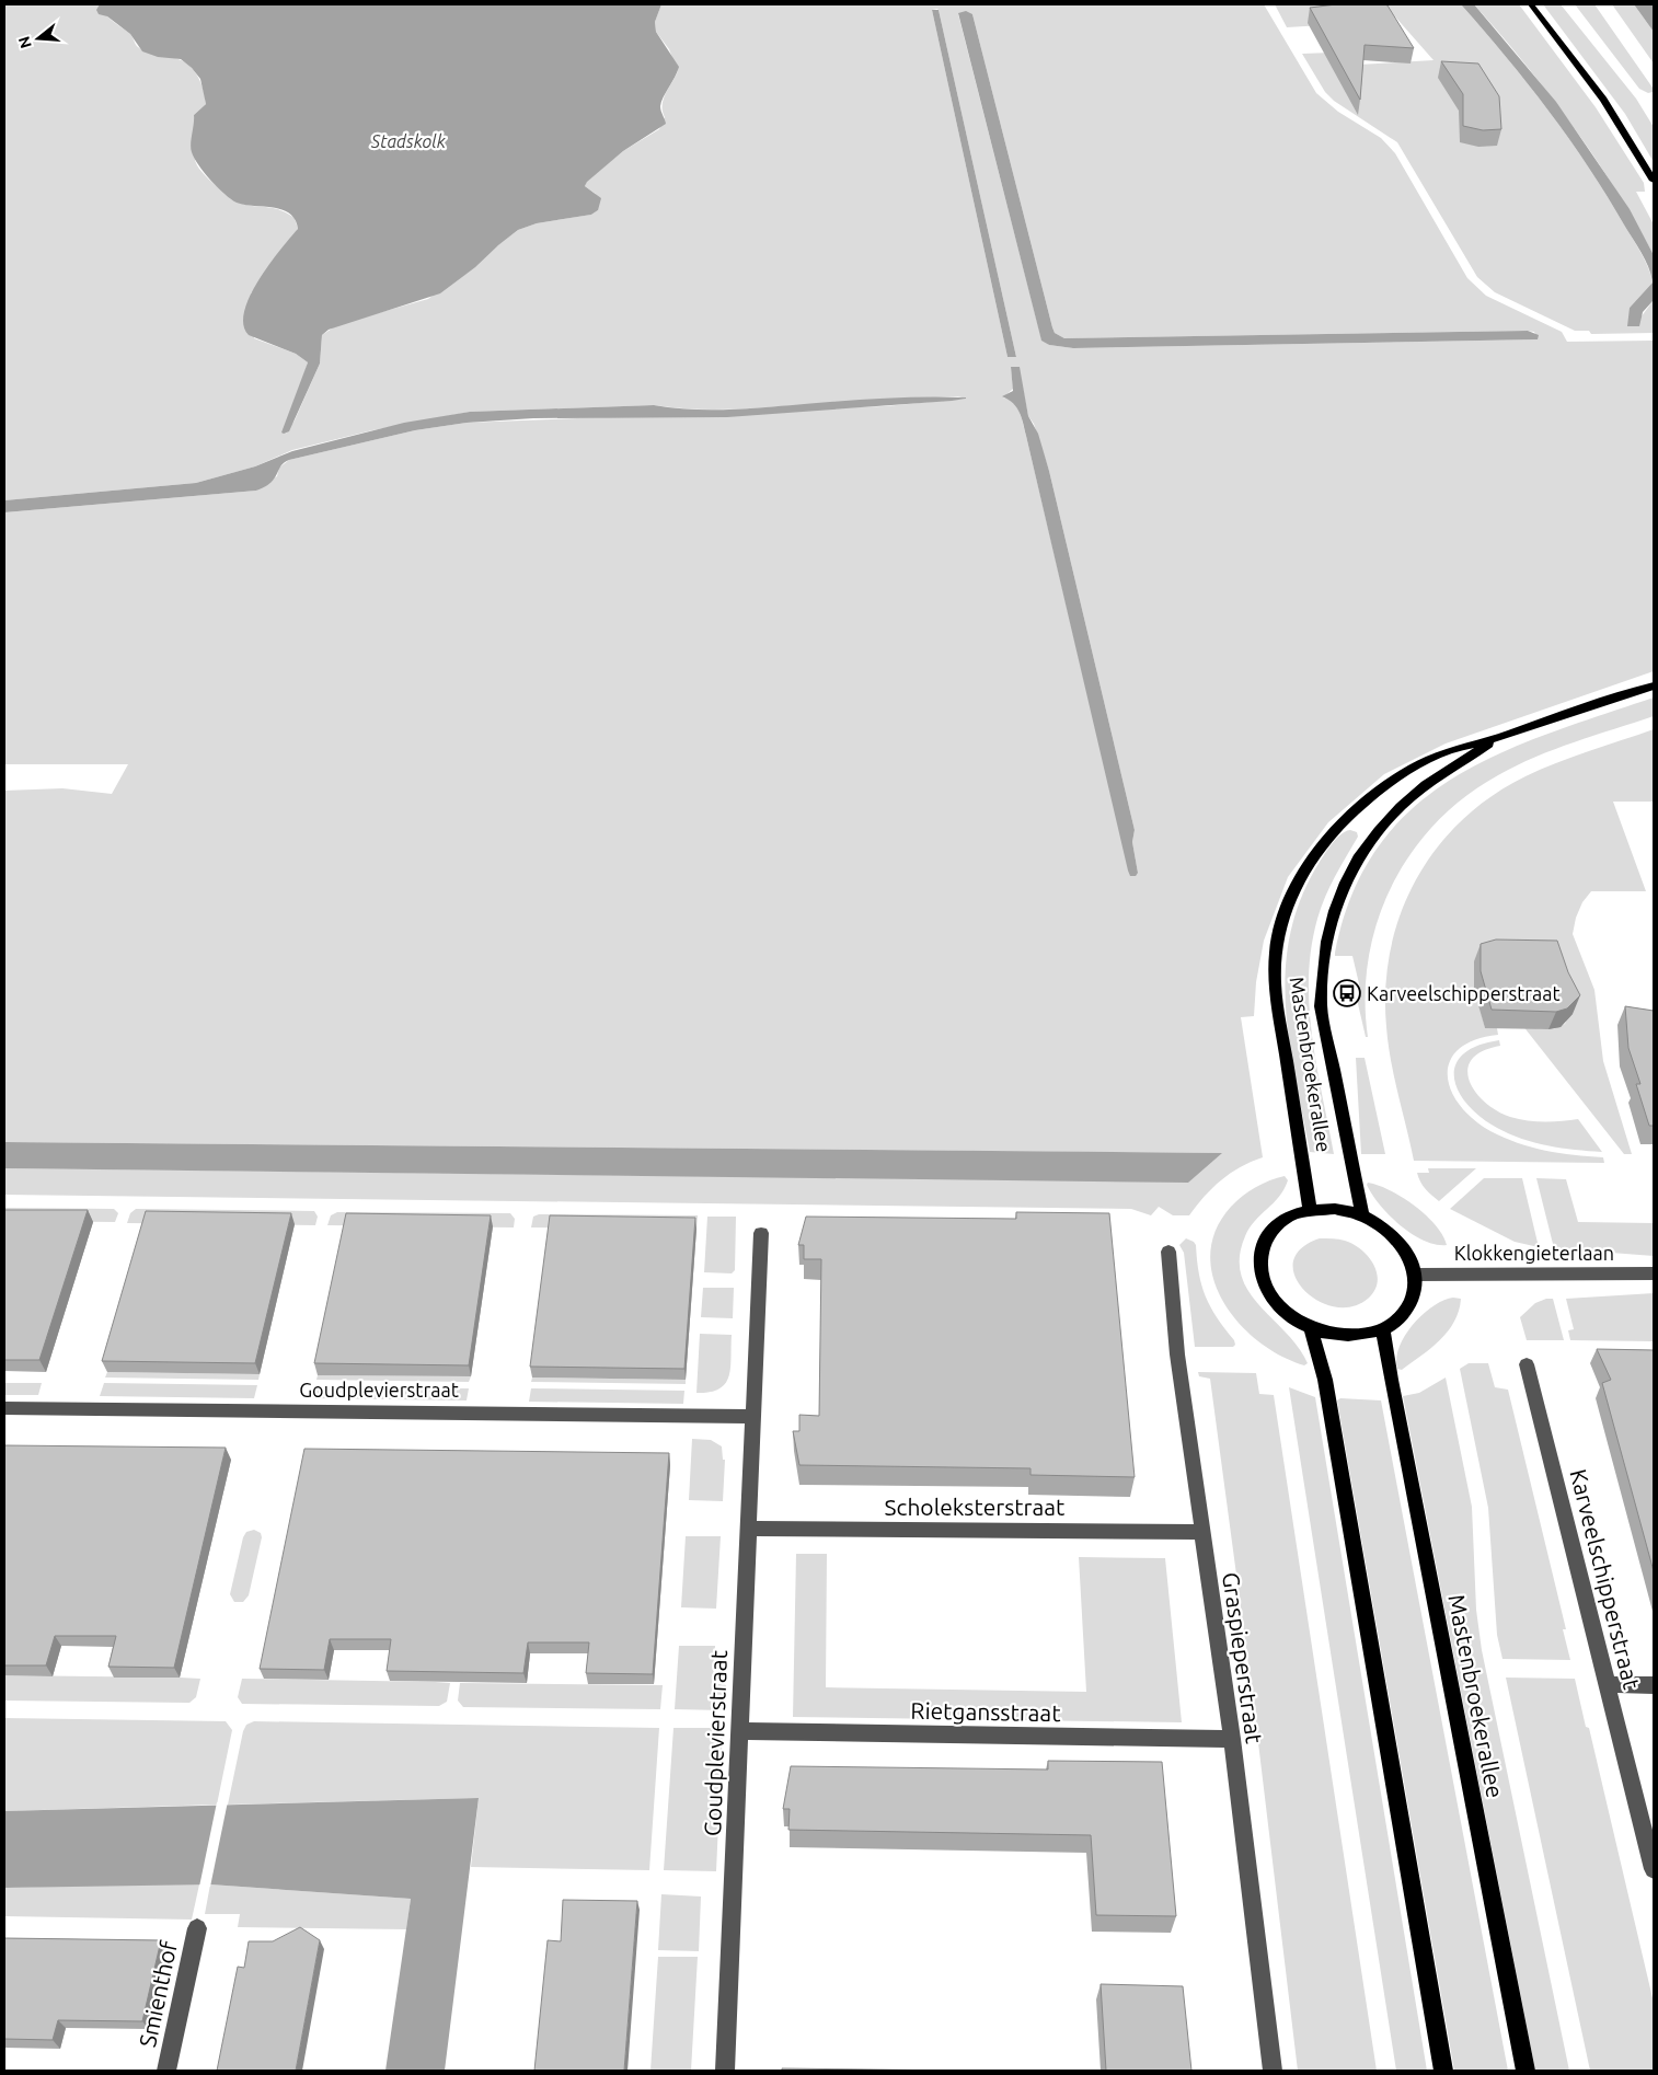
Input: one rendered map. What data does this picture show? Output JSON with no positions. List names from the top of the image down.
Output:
{
  "streets": {
    "main road": ["Mastenbroekerallee"],
    "street": [
      "Klokkengieterlaan",
      "Goudplevierstraat",
      "Scholeksterstraat",
      "Karveelschipperstraat",
      "Graspieperstraat",
      "Rietgansstraat",
      "Smienthof"
    ]
  },
  "crossings": [
    ["Mastenbroekerallee", "Klokkengieterlaan"],
    ["Goudplevierstraat", "Scholeksterstraat"],
    ["Goudplevierstraat", "Rietgansstraat"],
    ["Scholeksterstraat", "Graspieperstraat"],
    ["Graspieperstraat", "Rietgansstraat"]
  ],
  "water": ["Stadskolk"],
  "places": {
    "bus stop": ["Karveelschipperstraat"]
  },
  "north": "left"
}
